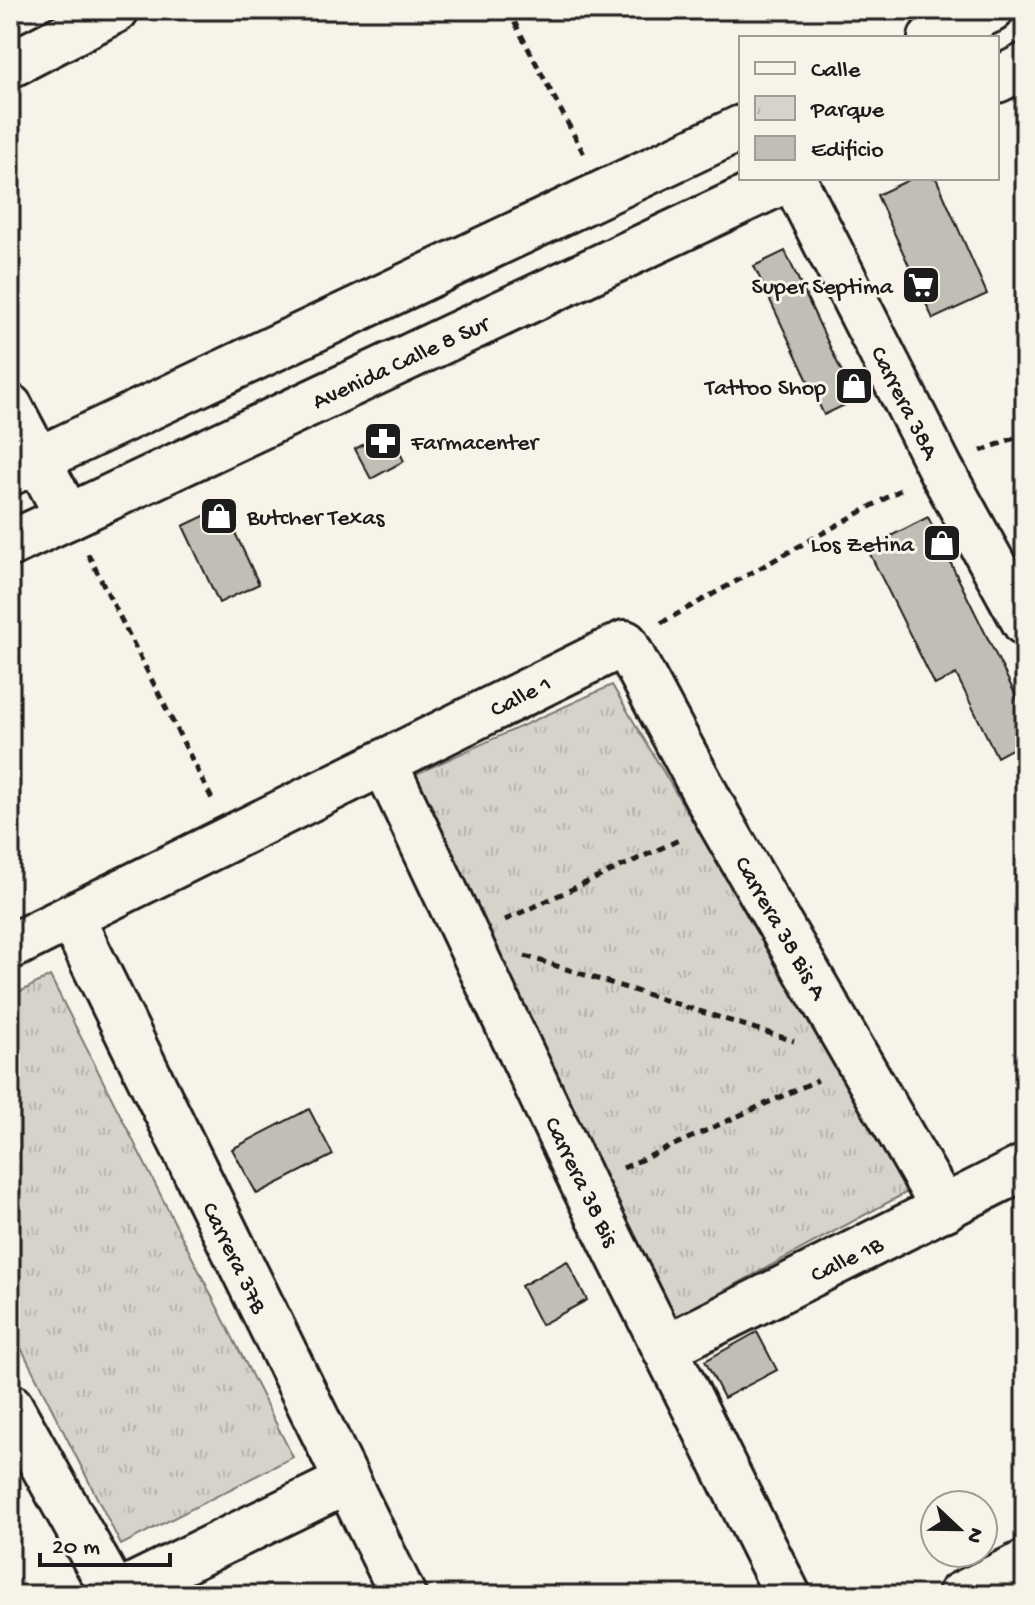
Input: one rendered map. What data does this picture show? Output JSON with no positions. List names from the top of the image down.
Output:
{
  "streets": {
    "street": [
      "Avenida Calle 8 Sur",
      "Carrera 38A",
      "Calle 1",
      "Carrera 38 Bis A",
      "Carrera 38 Bis",
      "Carrera 37B",
      "Calle 1B"
    ]
  },
  "crossings": [
    ["Calle 1", "Carrera 38 Bis A"],
    ["Calle 1", "Carrera 38 Bis"],
    ["Calle 1", "Carrera 37B"],
    ["Carrera 38 Bis A", "Calle 1B"],
    ["Carrera 38 Bis", "Calle 1B"]
  ],
  "places": {
    "supermarket": ["Super Septima"],
    "shop": ["Tattoo Shop", "Butcher Texas", "Los Zetina"],
    "pharmacy": ["Farmacenter"]
  },
  "legend": ["Calle", "Parque", "Edificio"],
  "scale_bar": "20 m",
  "north": "right"
}
